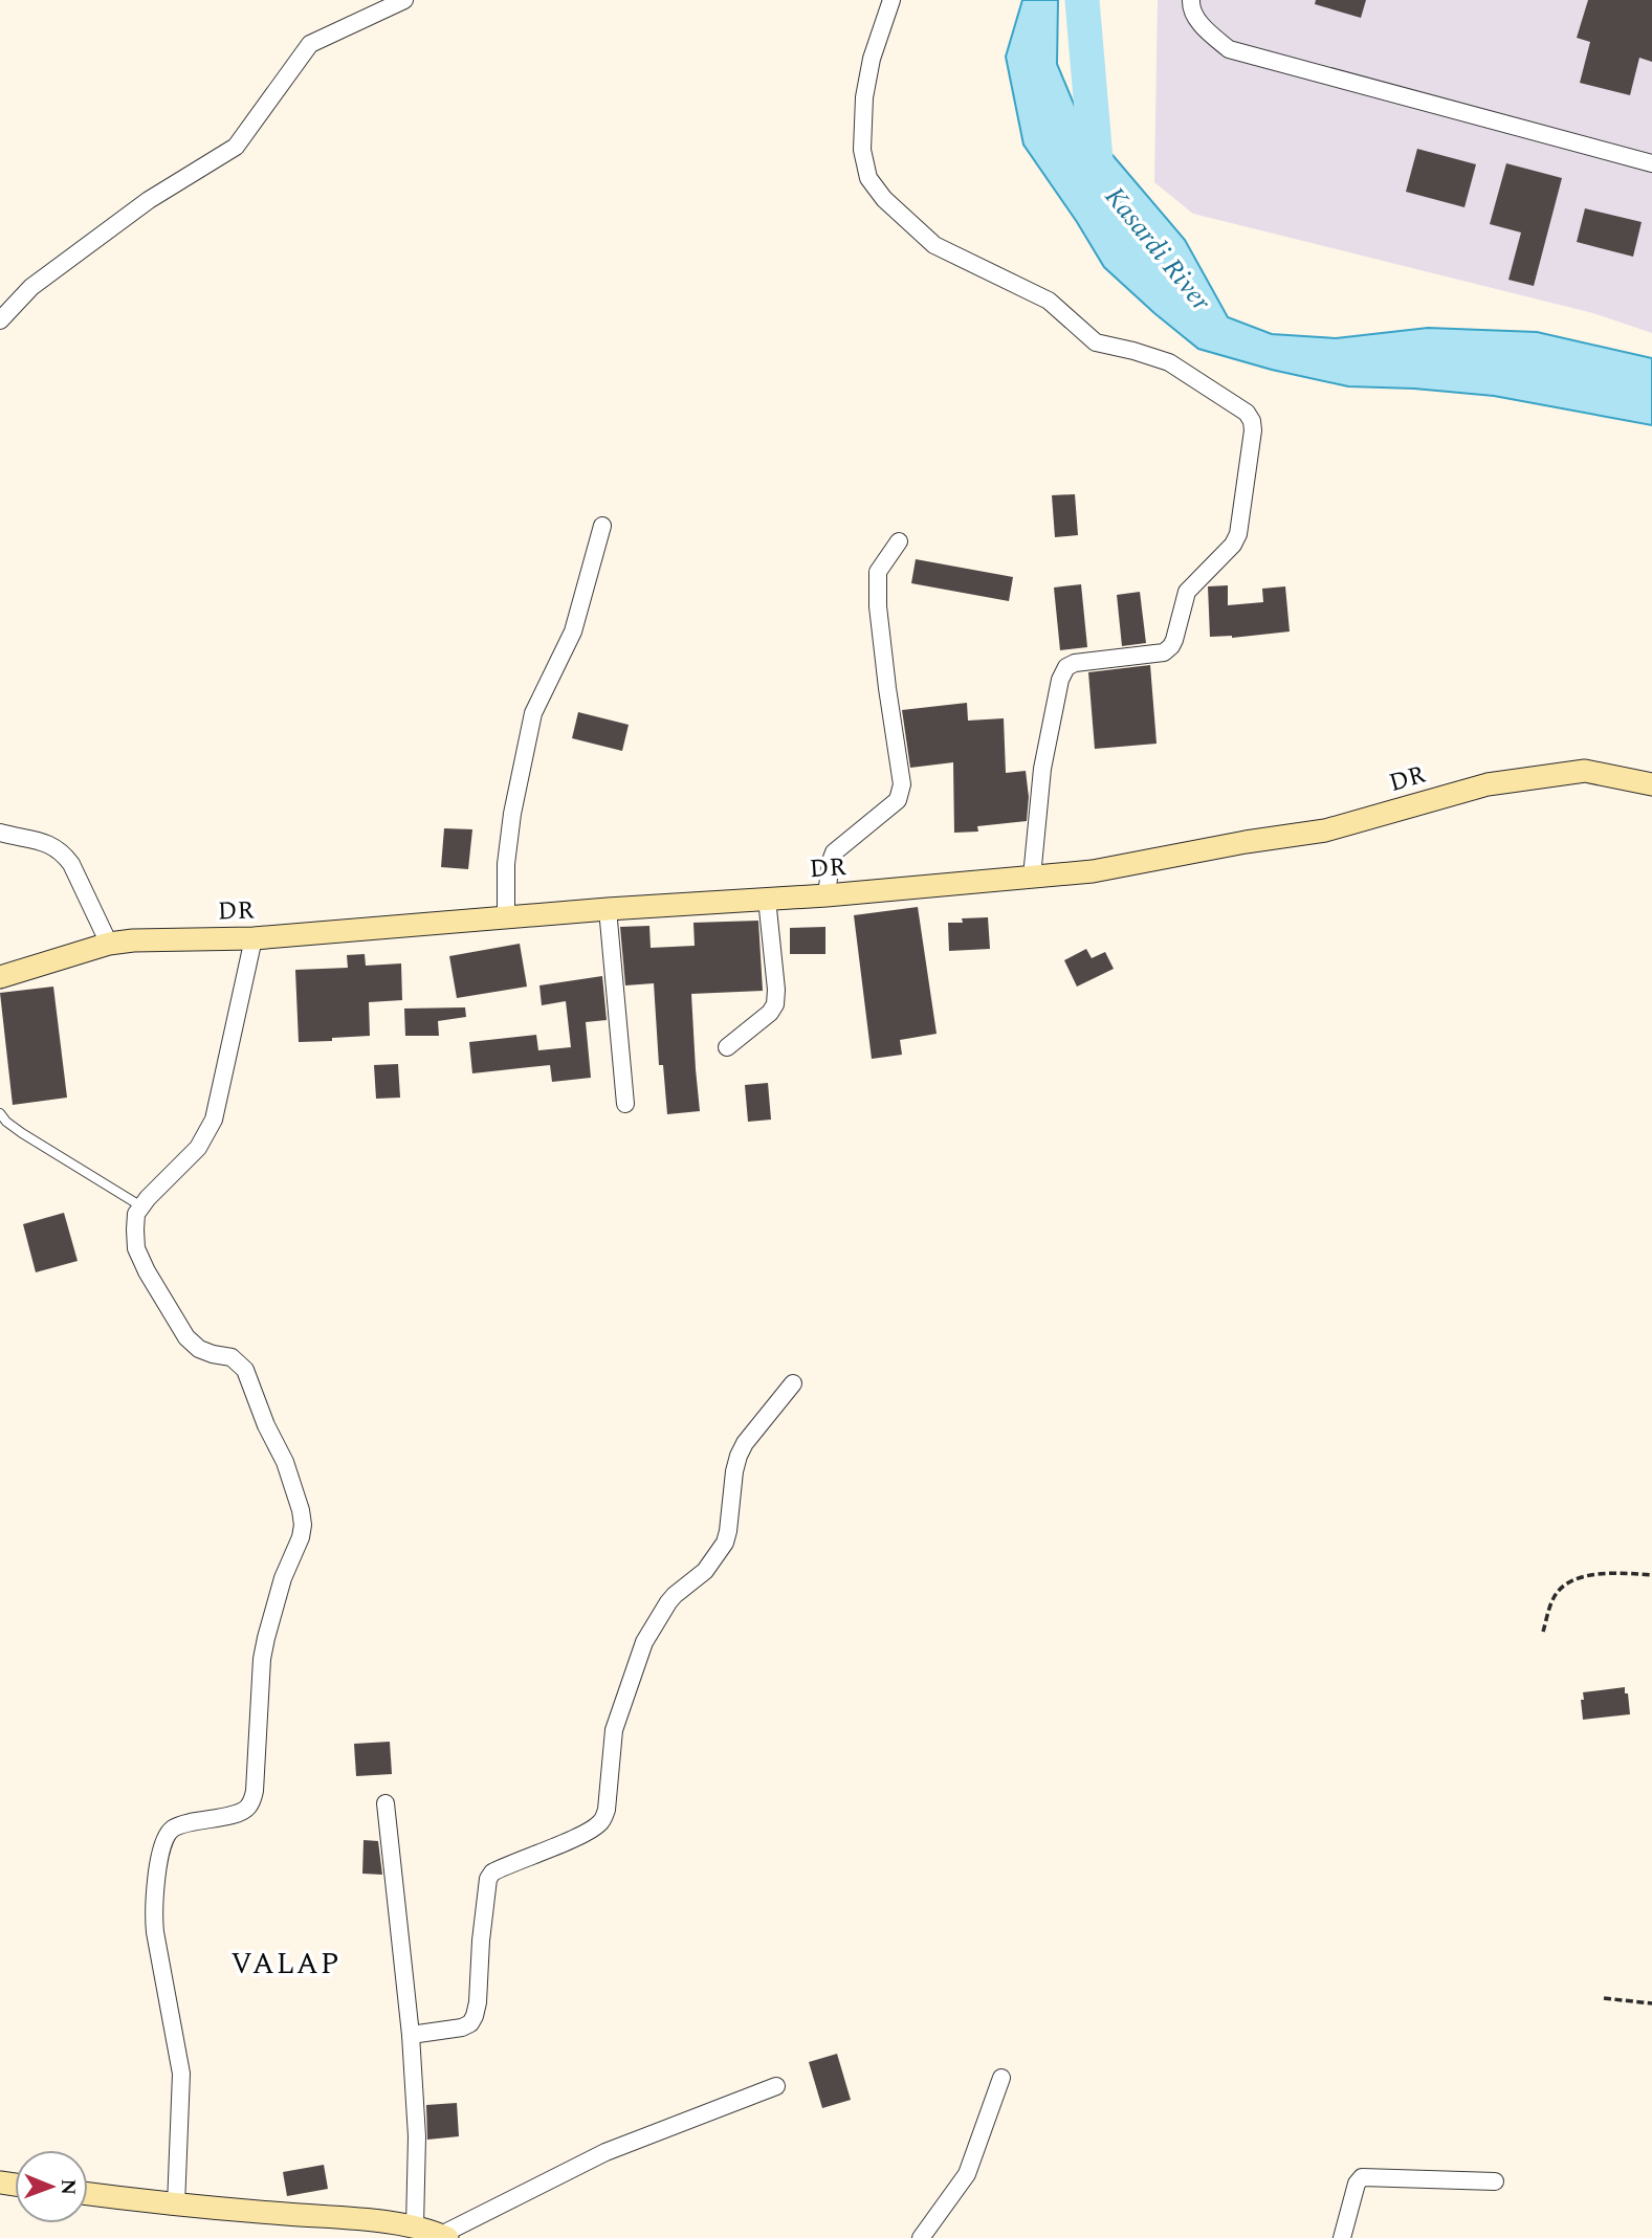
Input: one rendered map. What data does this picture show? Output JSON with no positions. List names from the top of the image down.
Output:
{
  "streets": {
    "street": ["DR"]
  },
  "districts": ["VALAP"],
  "water": ["Kasardi River"],
  "north": "right"
}
